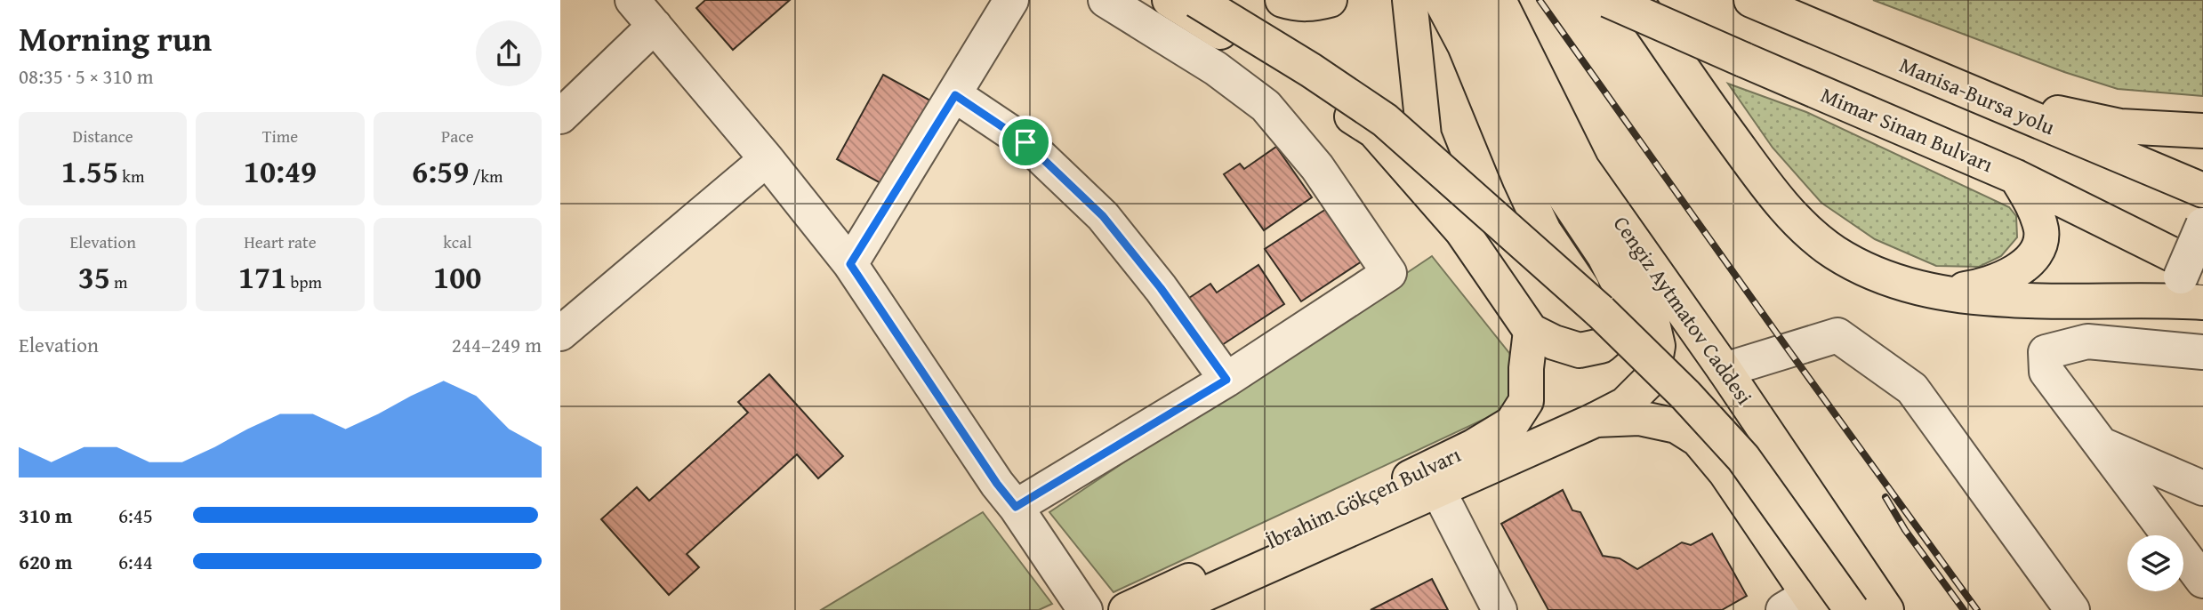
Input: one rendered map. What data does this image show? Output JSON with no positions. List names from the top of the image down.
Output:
{
  "streets": {
    "main road": [
      "Manisa-Bursa yolu",
      "Mimar Sinan Bulvarı",
      "Cengiz Aytmatov Caddesi",
      "İbrahim Gökçen Bulvarı"
    ]
  },
  "page": {
    "heading": ["Morning run", "08:35 · 5 × 310 m"],
    "stats": [
      ["Distance", "1.55 km"],
      ["Time", "10:49"],
      ["Pace", "6:59 /km"],
      ["Elevation", "35 m"],
      ["Heart rate", "171 bpm"],
      ["kcal", "100"]
    ],
    "chart": ["Elevation", "244–249 m"],
    "list": [
      {
        "name": "310 m",
        "note": "6:45"
      },
      {
        "name": "620 m",
        "note": "6:44"
      }
    ]
  }
}
